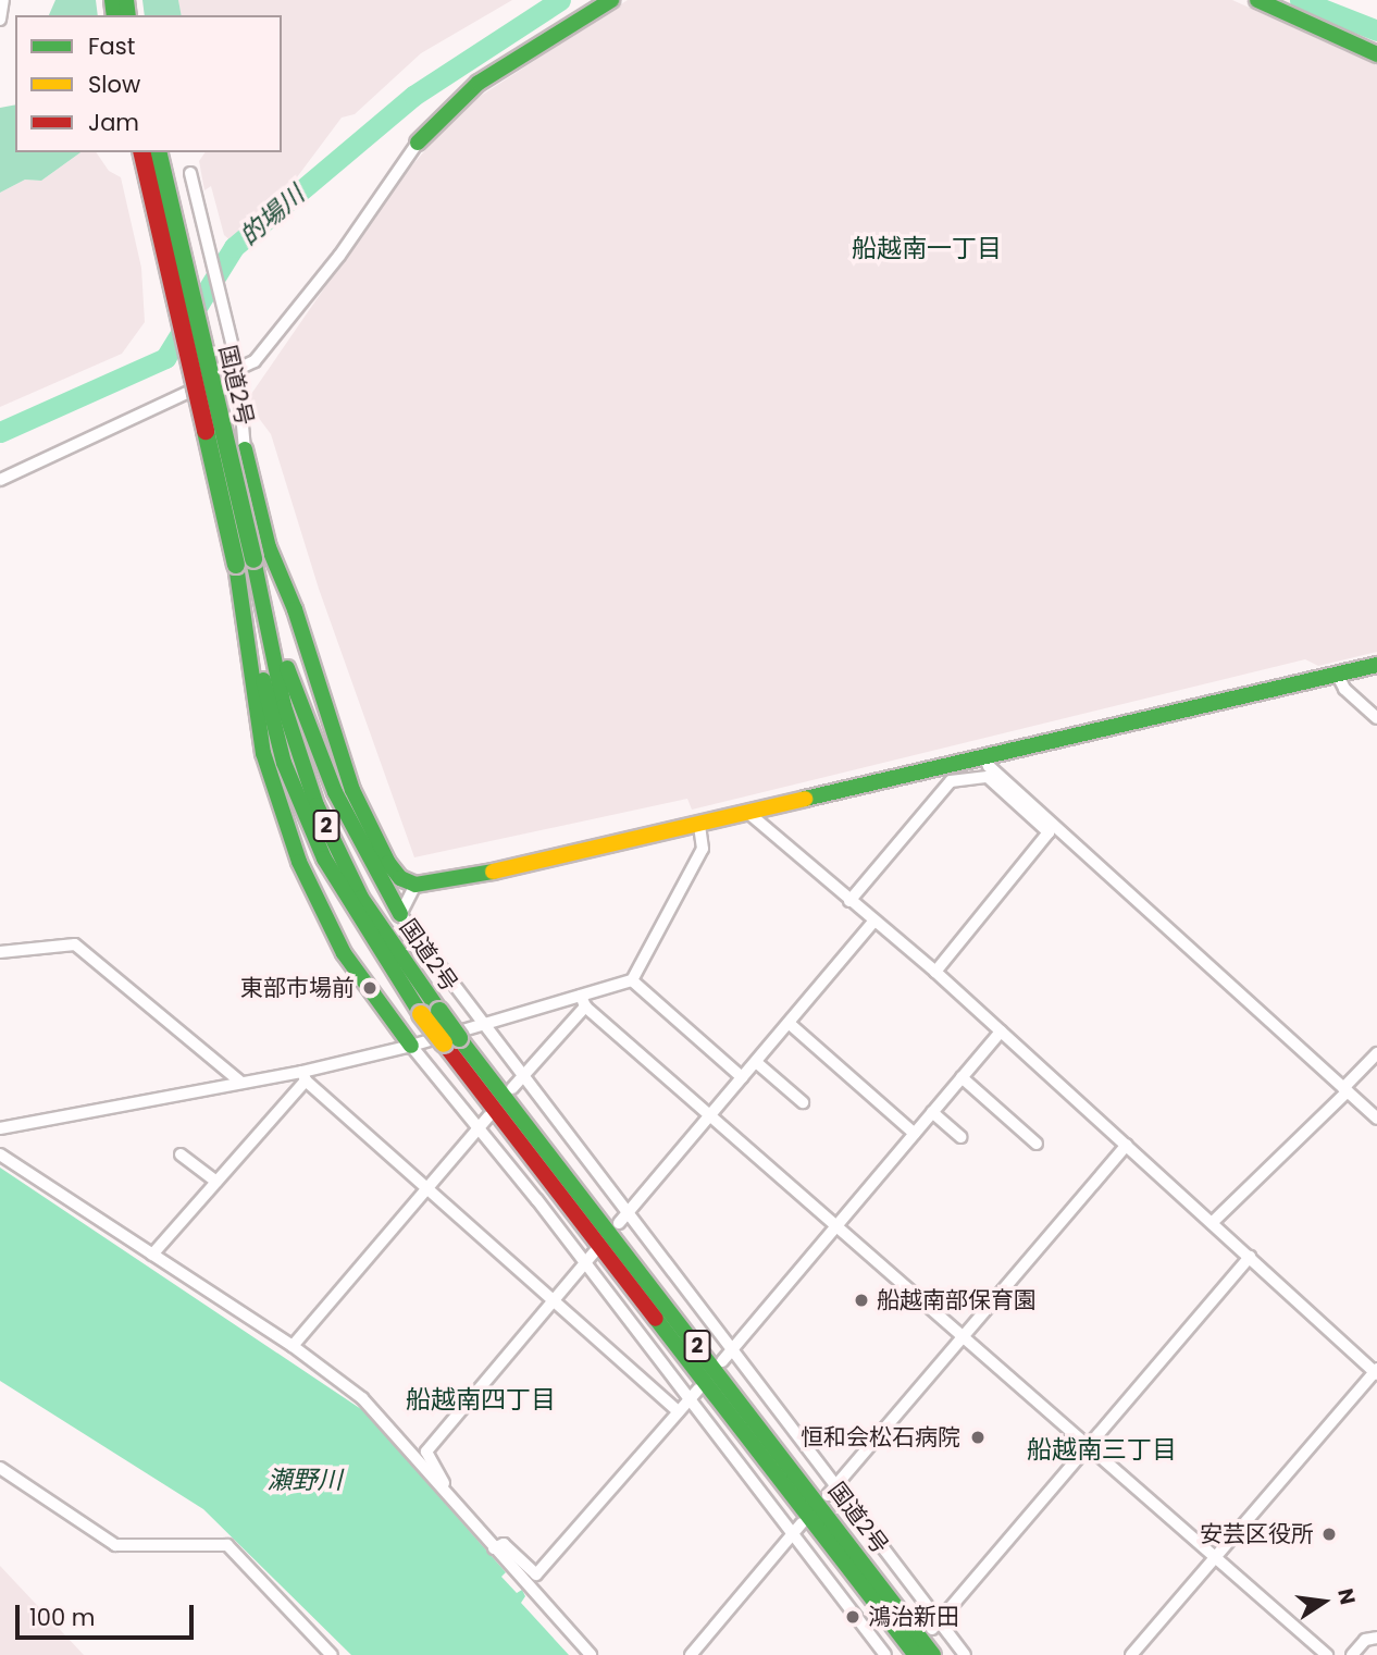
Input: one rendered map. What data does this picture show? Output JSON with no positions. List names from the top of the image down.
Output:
{
  "streets": {
    "main road": ["国道2号", "2"]
  },
  "districts": ["船越南一丁目", "船越南四丁目", "船越南三丁目"],
  "water": ["的場川", "瀬野川"],
  "places": [
    "東部市場前",
    "船越南部保育園",
    "恒和会松石病院",
    "安芸区役所",
    "鴻治新田"
  ],
  "legend": ["Fast", "Slow", "Jam"],
  "scale_bar": "100 m",
  "north": "right"
}
